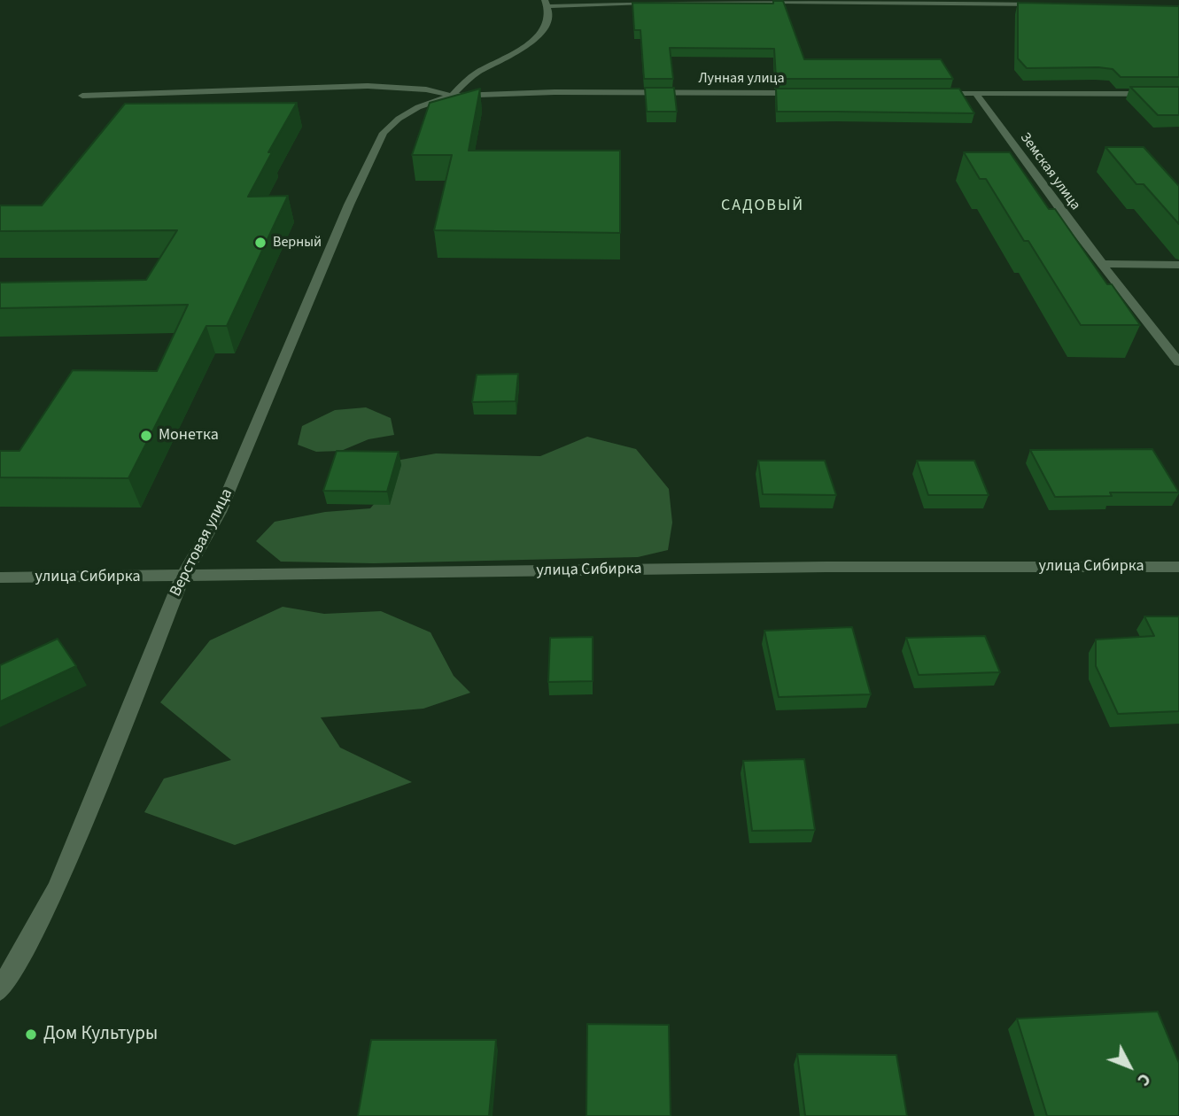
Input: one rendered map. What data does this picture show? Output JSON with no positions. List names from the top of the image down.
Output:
{
  "streets": {
    "street": [
      "Лунная улица",
      "Земская улица",
      "Верстовая улица",
      "улица Сибирка"
    ]
  },
  "crossings": [
    ["Лунная улица", "Верстовая улица"],
    ["Верстовая улица", "улица Сибирка"]
  ],
  "districts": ["САДОВЫЙ"],
  "places": ["Верный", "Монетка", "Дом Культуры"],
  "north": "bottom right"
}
